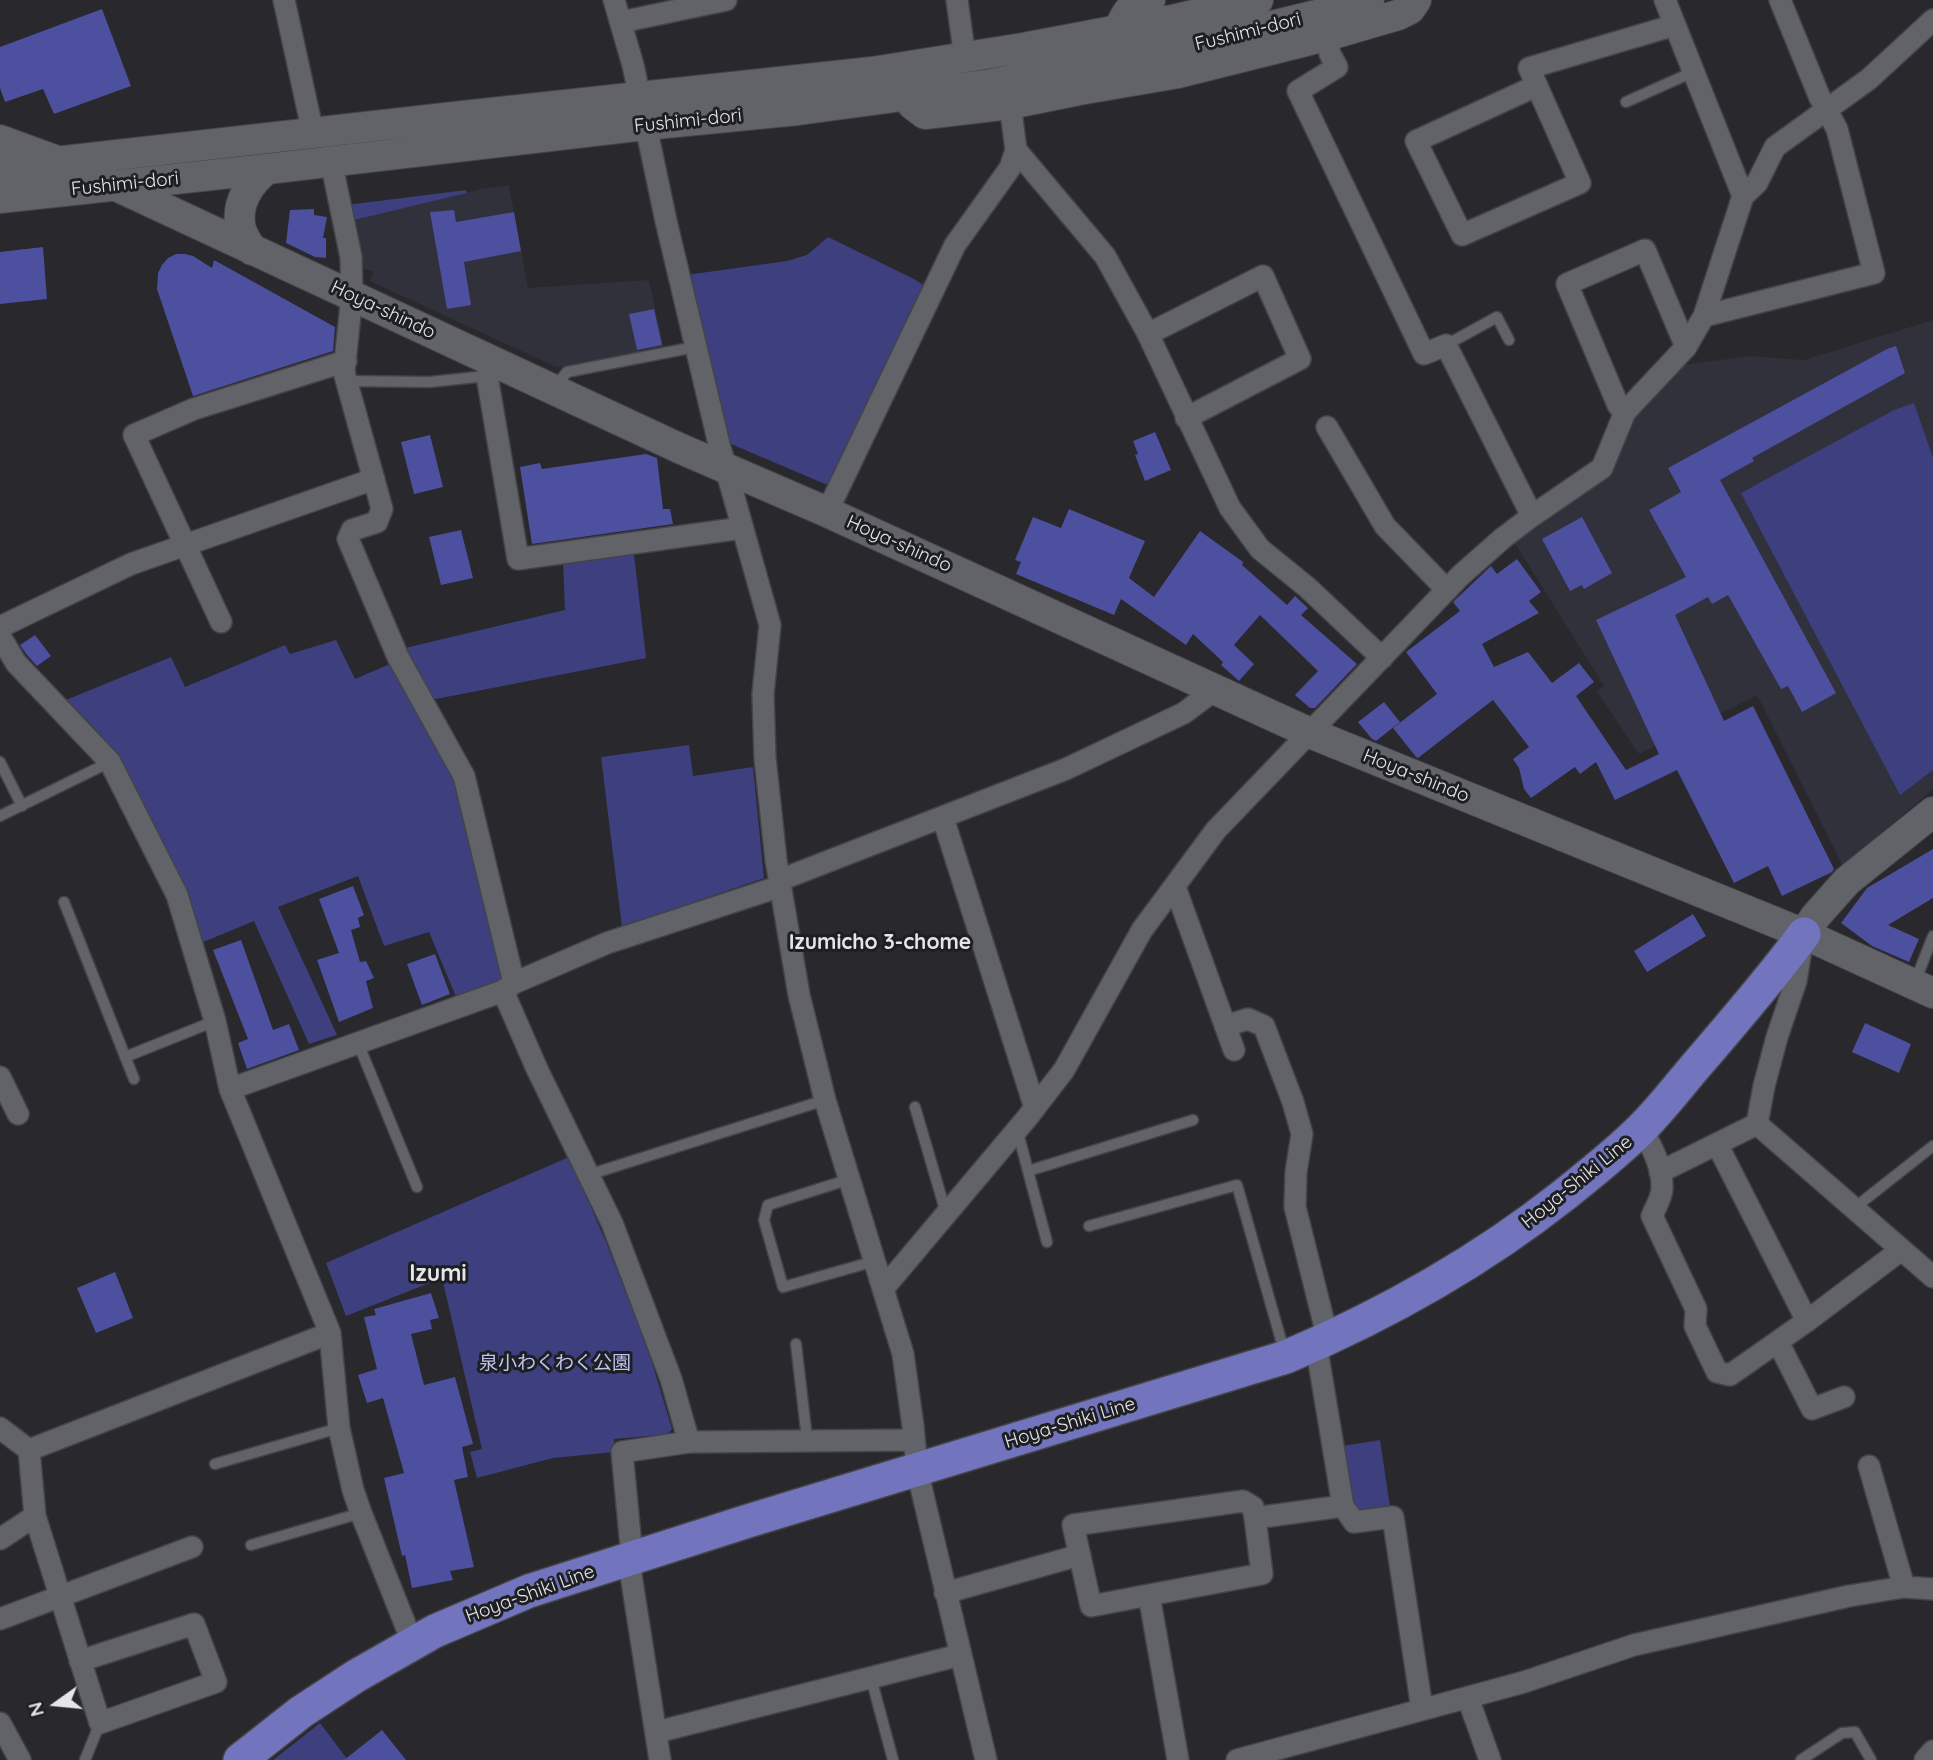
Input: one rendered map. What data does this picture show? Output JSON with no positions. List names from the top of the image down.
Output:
{
  "streets": {
    "main road": ["Fushimi-dori", "Hoya-shindo", "Hoya-Shiki Line"]
  },
  "crossings": [
    ["Fushimi-dori", "Hoya-shindo"],
    ["Hoya-shindo", "Hoya-Shiki Line"]
  ],
  "districts": ["Izumicho 3-chome", "Izumi"],
  "parks": ["泉小わくわく公園"],
  "north": "left"
}
